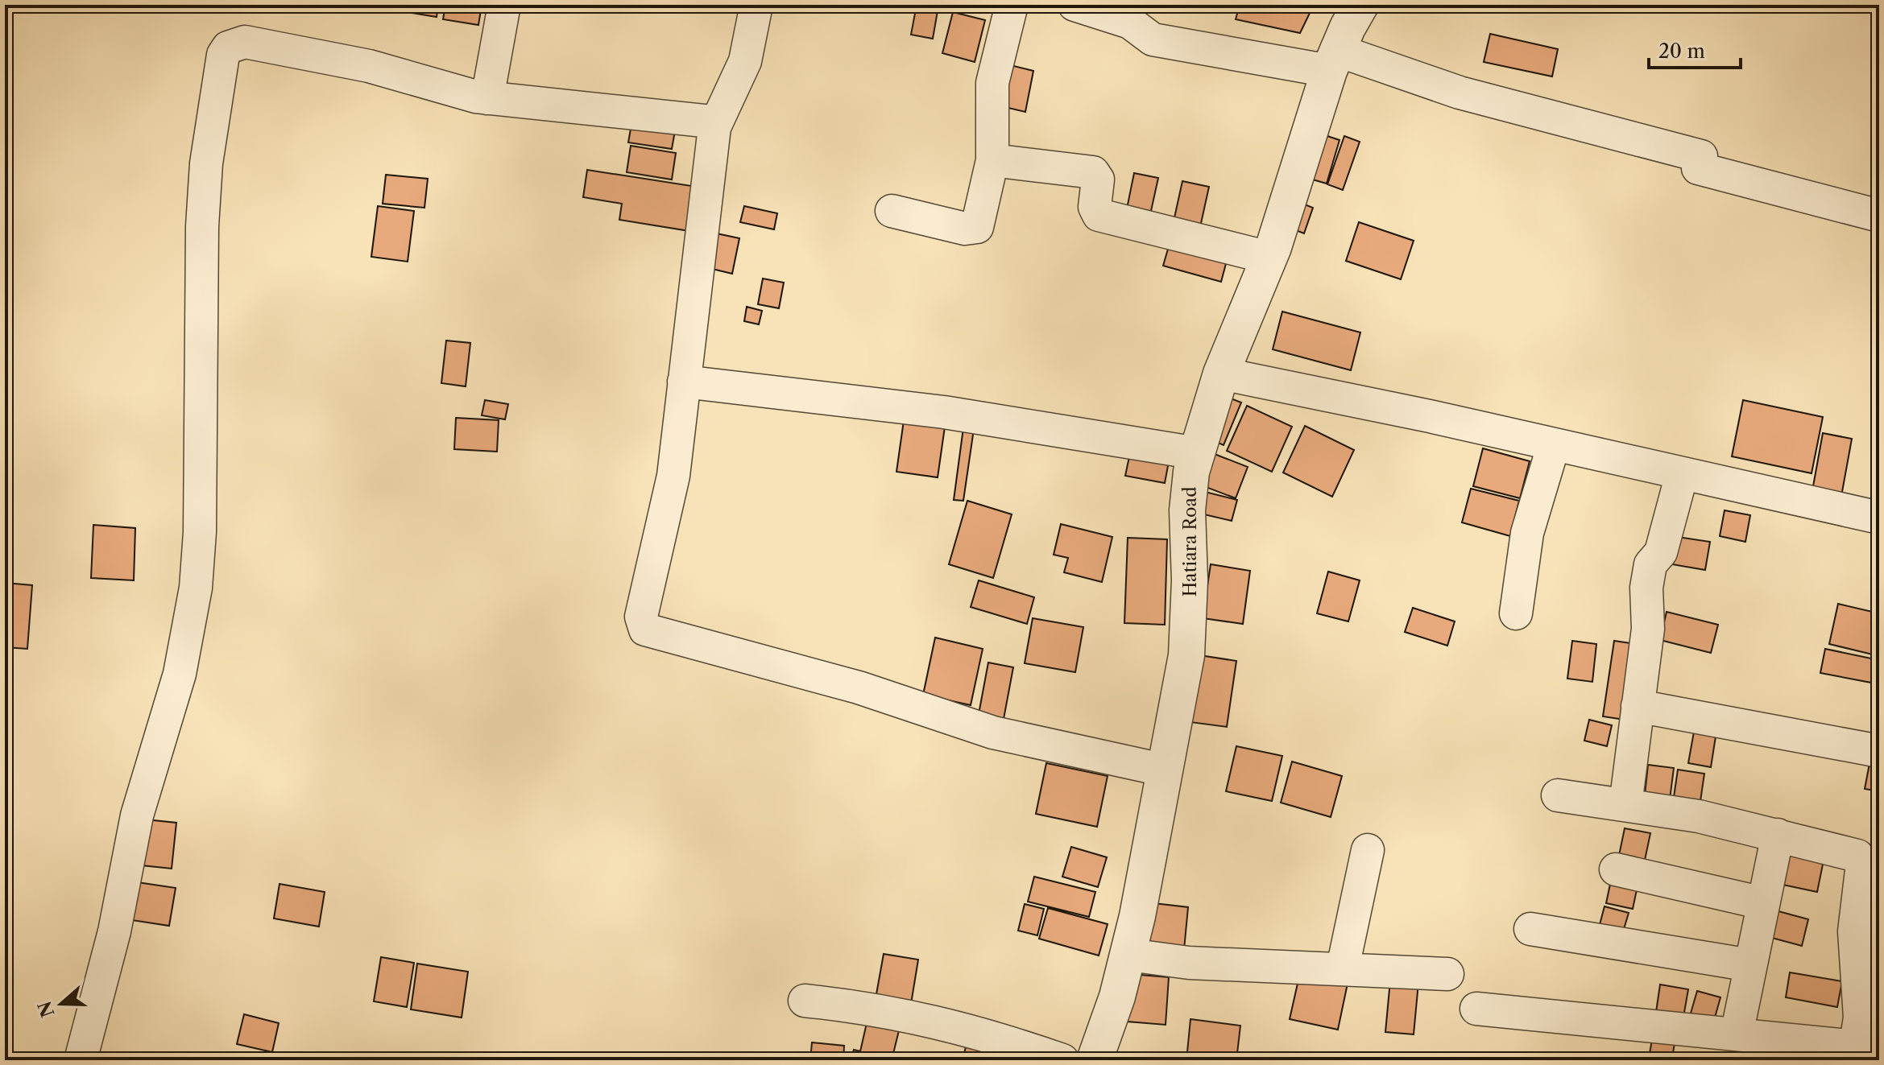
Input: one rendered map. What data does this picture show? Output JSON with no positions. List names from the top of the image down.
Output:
{
  "streets": {
    "street": ["Hatiara Road"]
  },
  "scale_bar": "20 m",
  "north": "left"
}
